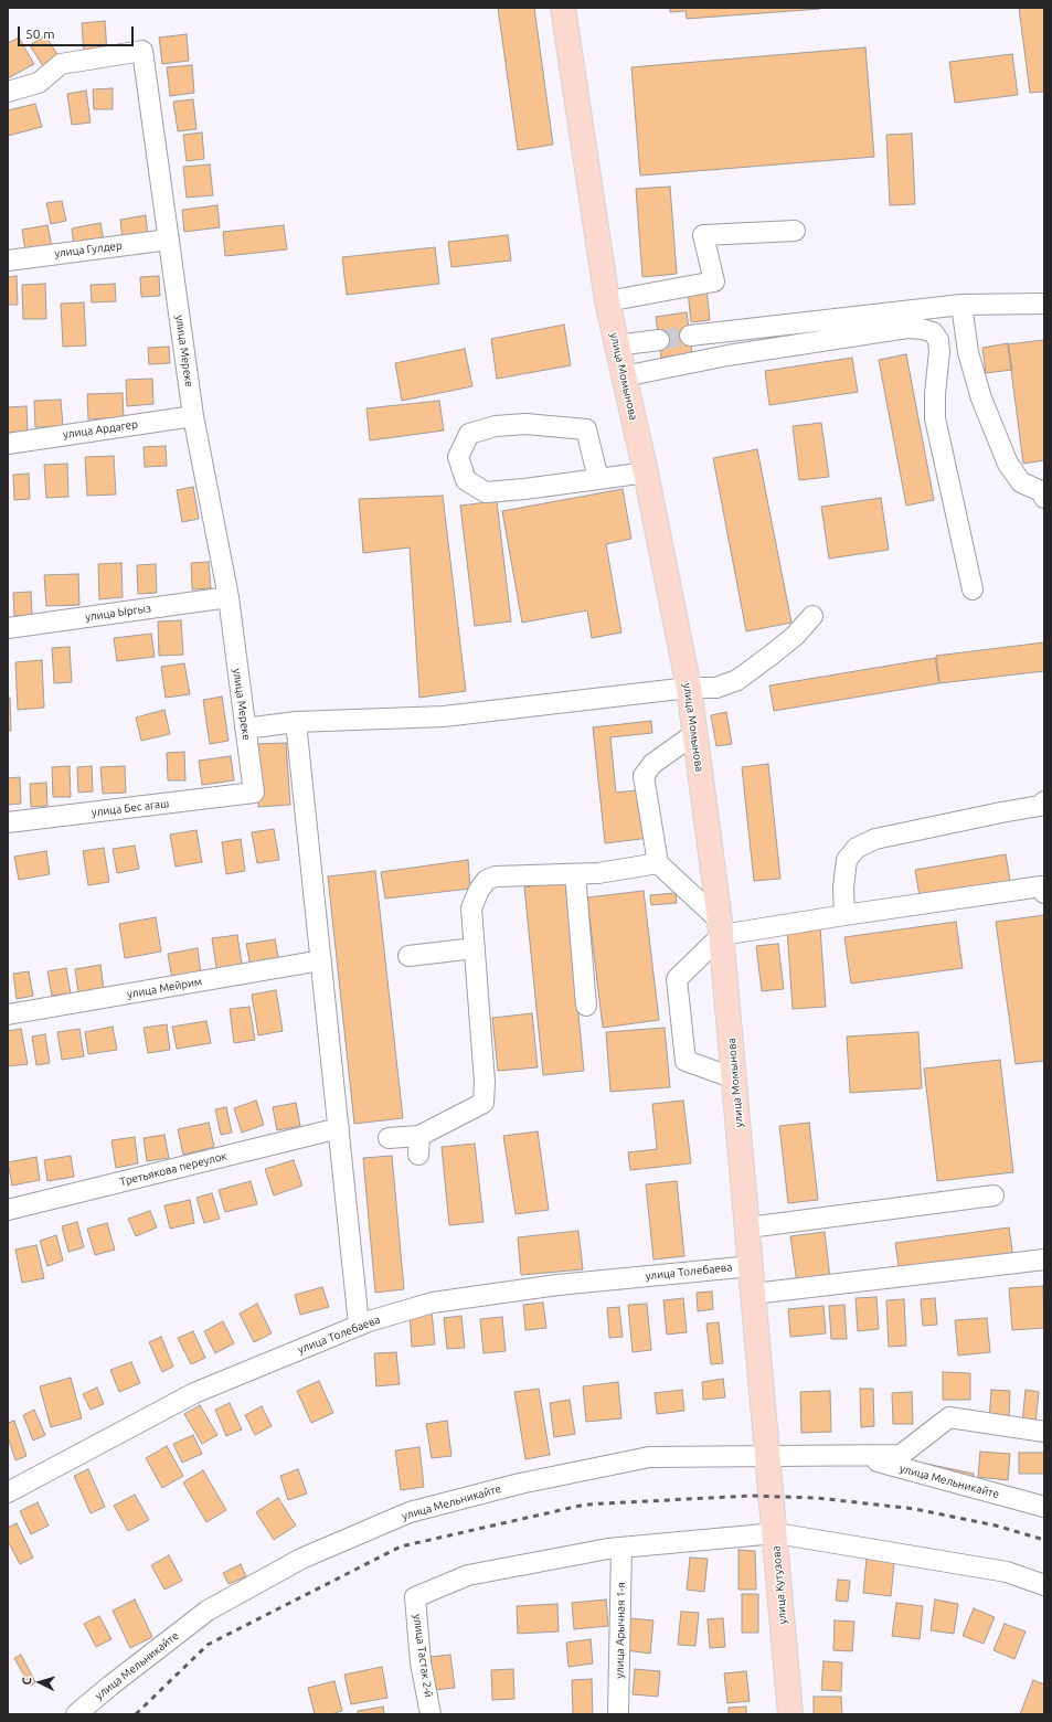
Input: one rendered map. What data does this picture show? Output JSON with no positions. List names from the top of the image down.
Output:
{
  "streets": {
    "main road": ["улица Момынова", "улица Кутузова"],
    "street": [
      "улица Гулдер",
      "улица Мереке",
      "улица Ардагер",
      "улица Ыргыз",
      "улица Бес агаш",
      "улица Мейрим",
      "Третьякова переулок",
      "улица Толебаева",
      "улица Мельникайте",
      "улица Арычная 1-я",
      "улица Тастак 2-й"
    ]
  },
  "crossings": [
    ["улица Гулдер", "улица Мереке"],
    ["улица Мереке", "улица Ардагер"],
    ["улица Мереке", "улица Ыргыз"],
    ["улица Мереке", "улица Бес агаш"],
    ["улица Момынова", "улица Толебаева"],
    ["улица Момынова", "улица Мельникайте"],
    ["улица Момынова", "улица Кутузова"],
    ["улица Мельникайте", "улица Кутузова"],
    ["улица Арычная 1-я", "улица Тастак 2-й"]
  ],
  "scale_bar": "50 m",
  "north": "left"
}
